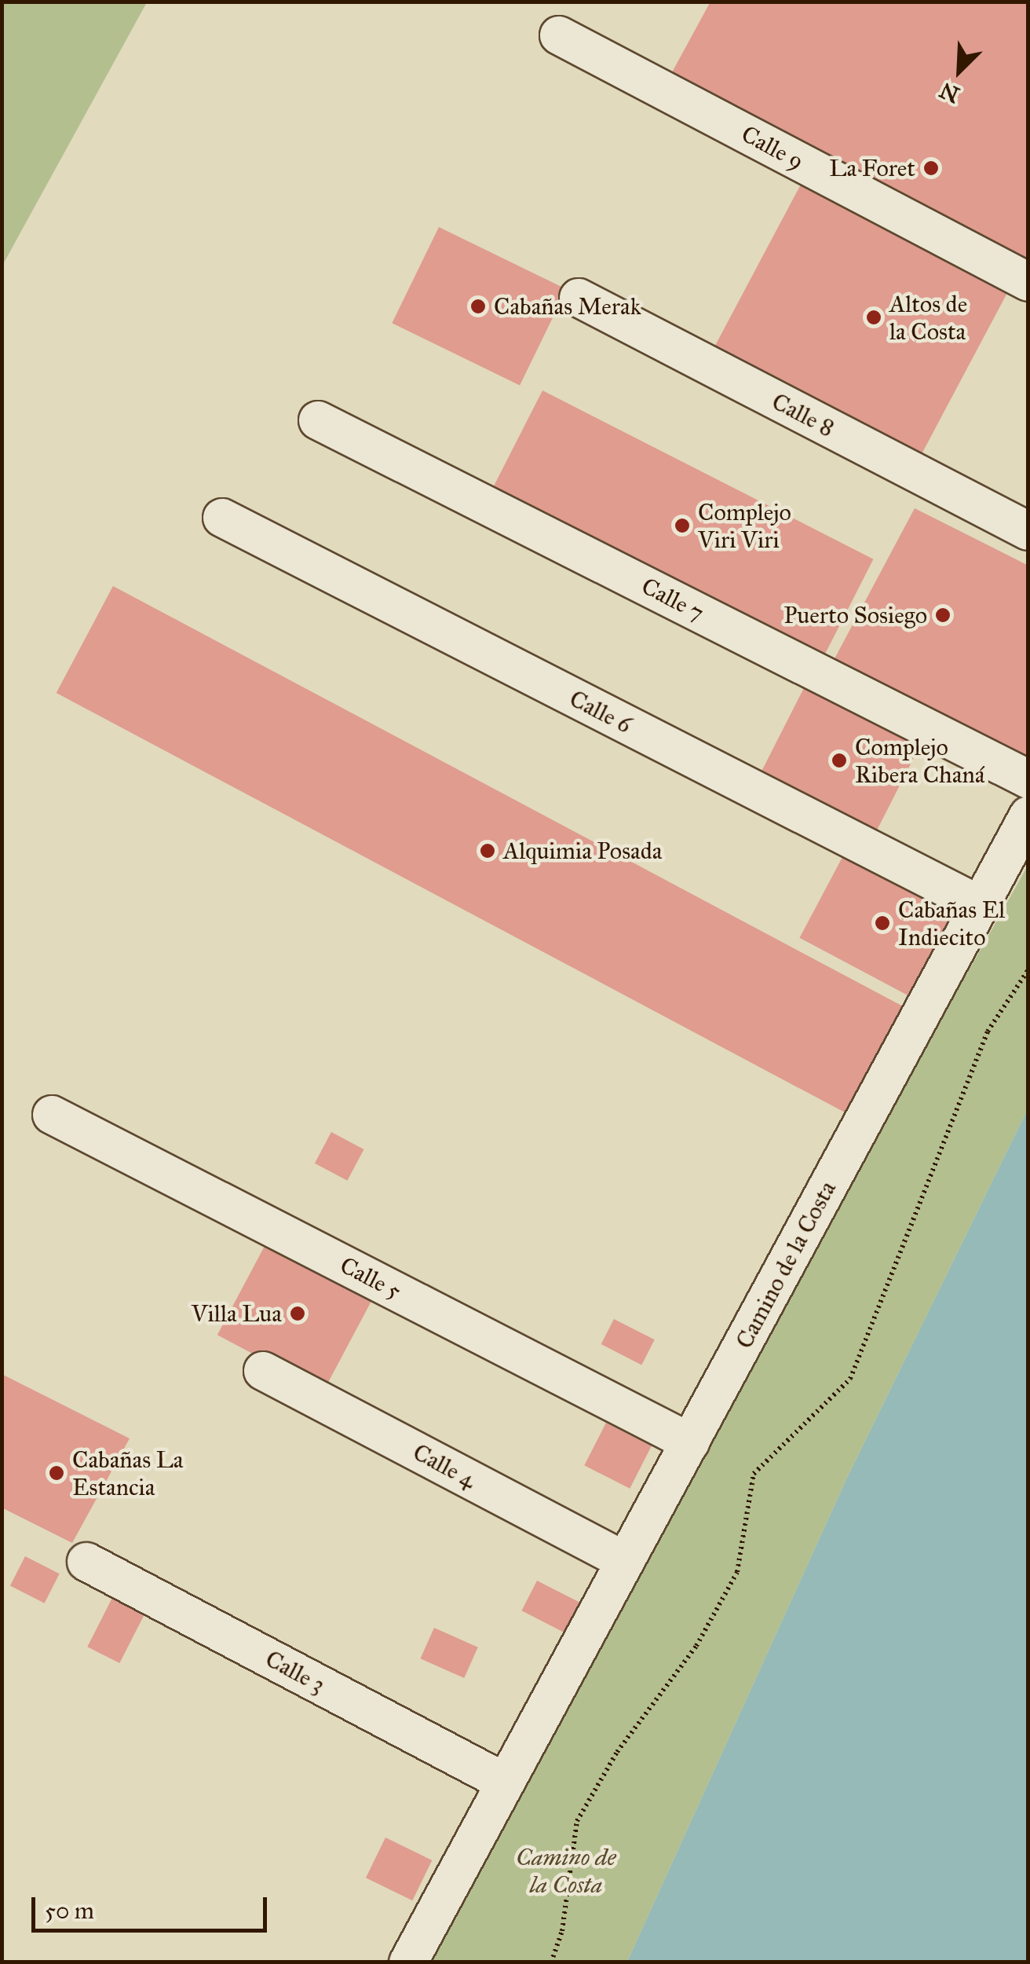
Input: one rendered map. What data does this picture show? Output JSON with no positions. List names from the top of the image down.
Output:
{
  "streets": {
    "street": [
      "Calle 9",
      "Calle 8",
      "Calle 7",
      "Calle 6",
      "Camino de la Costa",
      "Calle 5",
      "Calle 4",
      "Calle 3"
    ]
  },
  "crossings": [
    ["Calle 6", "Camino de la Costa"],
    ["Camino de la Costa", "Calle 5"],
    ["Camino de la Costa", "Calle 4"],
    ["Camino de la Costa", "Calle 3"]
  ],
  "parks": ["Camino de la Costa"],
  "places": [
    "La Foret",
    "Cabañas Merak",
    "Altos de la Costa",
    "Complejo Viri Viri",
    "Puerto Sosiego",
    "Complejo Ribera Chaná",
    "Alquimia Posada",
    "Cabañas El Indiecito",
    "Villa Lua",
    "Cabañas La Estancia"
  ],
  "scale_bar": "50 m",
  "north": "bottom left"
}
